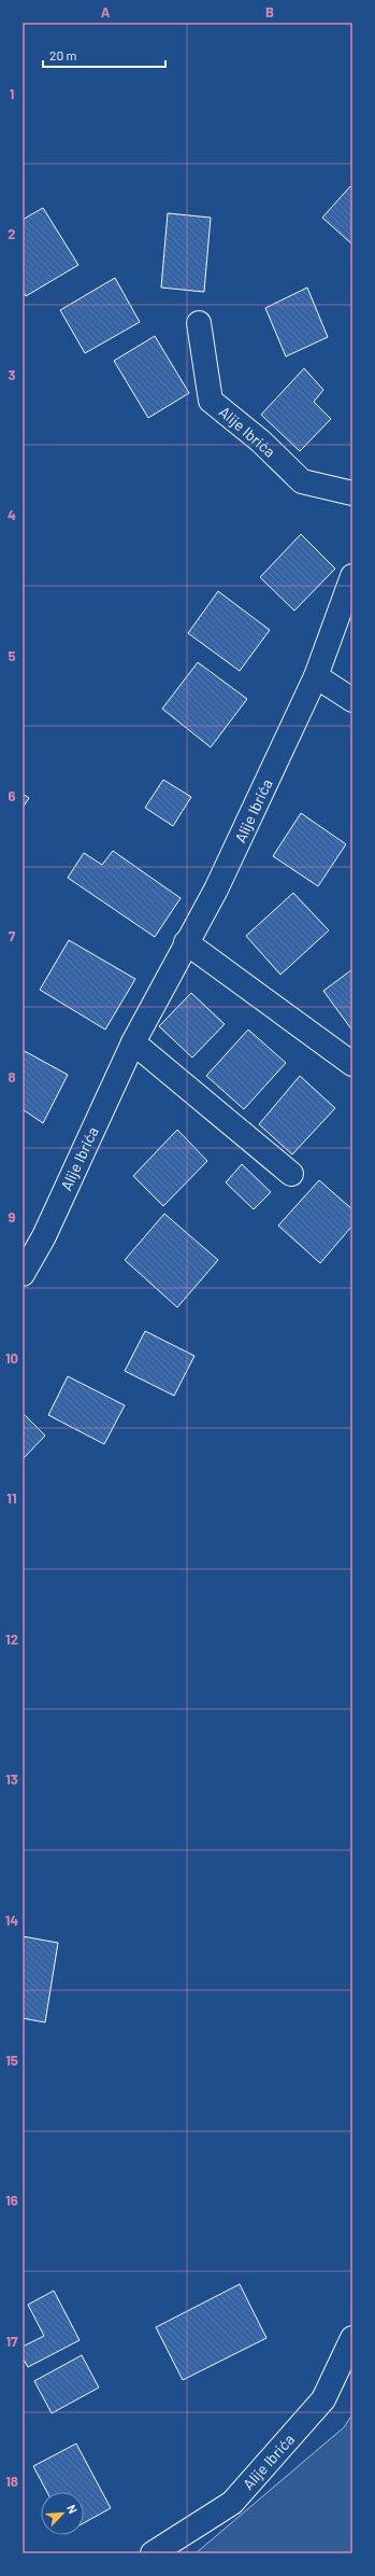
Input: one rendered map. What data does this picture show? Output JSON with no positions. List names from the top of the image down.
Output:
{
  "streets": {
    "street": ["Alije Ibrića"]
  },
  "scale_bar": "20 m",
  "north": "top right",
  "grid": {
    "columns": ["A", "B"],
    "rows": [
      "1",
      "2",
      "3",
      "4",
      "5",
      "6",
      "7",
      "8",
      "9",
      "10",
      "11",
      "12",
      "13",
      "14",
      "15",
      "16",
      "17",
      "18"
    ]
  }
}
